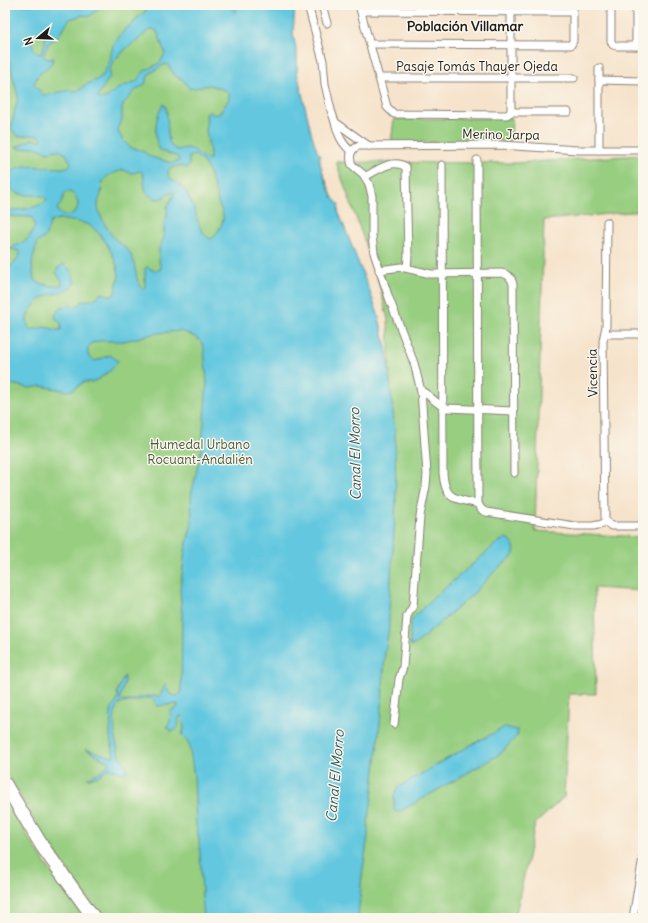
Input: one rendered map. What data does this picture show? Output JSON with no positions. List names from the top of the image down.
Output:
{
  "streets": {
    "street": ["Pasaje Tomás Thayer Ojeda", "Merino Jarpa", "Vicencia"]
  },
  "districts": ["Población Villamar"],
  "water": ["Canal El Morro"],
  "parks": ["Humedal Urbano Rocuant-Andalién"],
  "north": "left"
}
